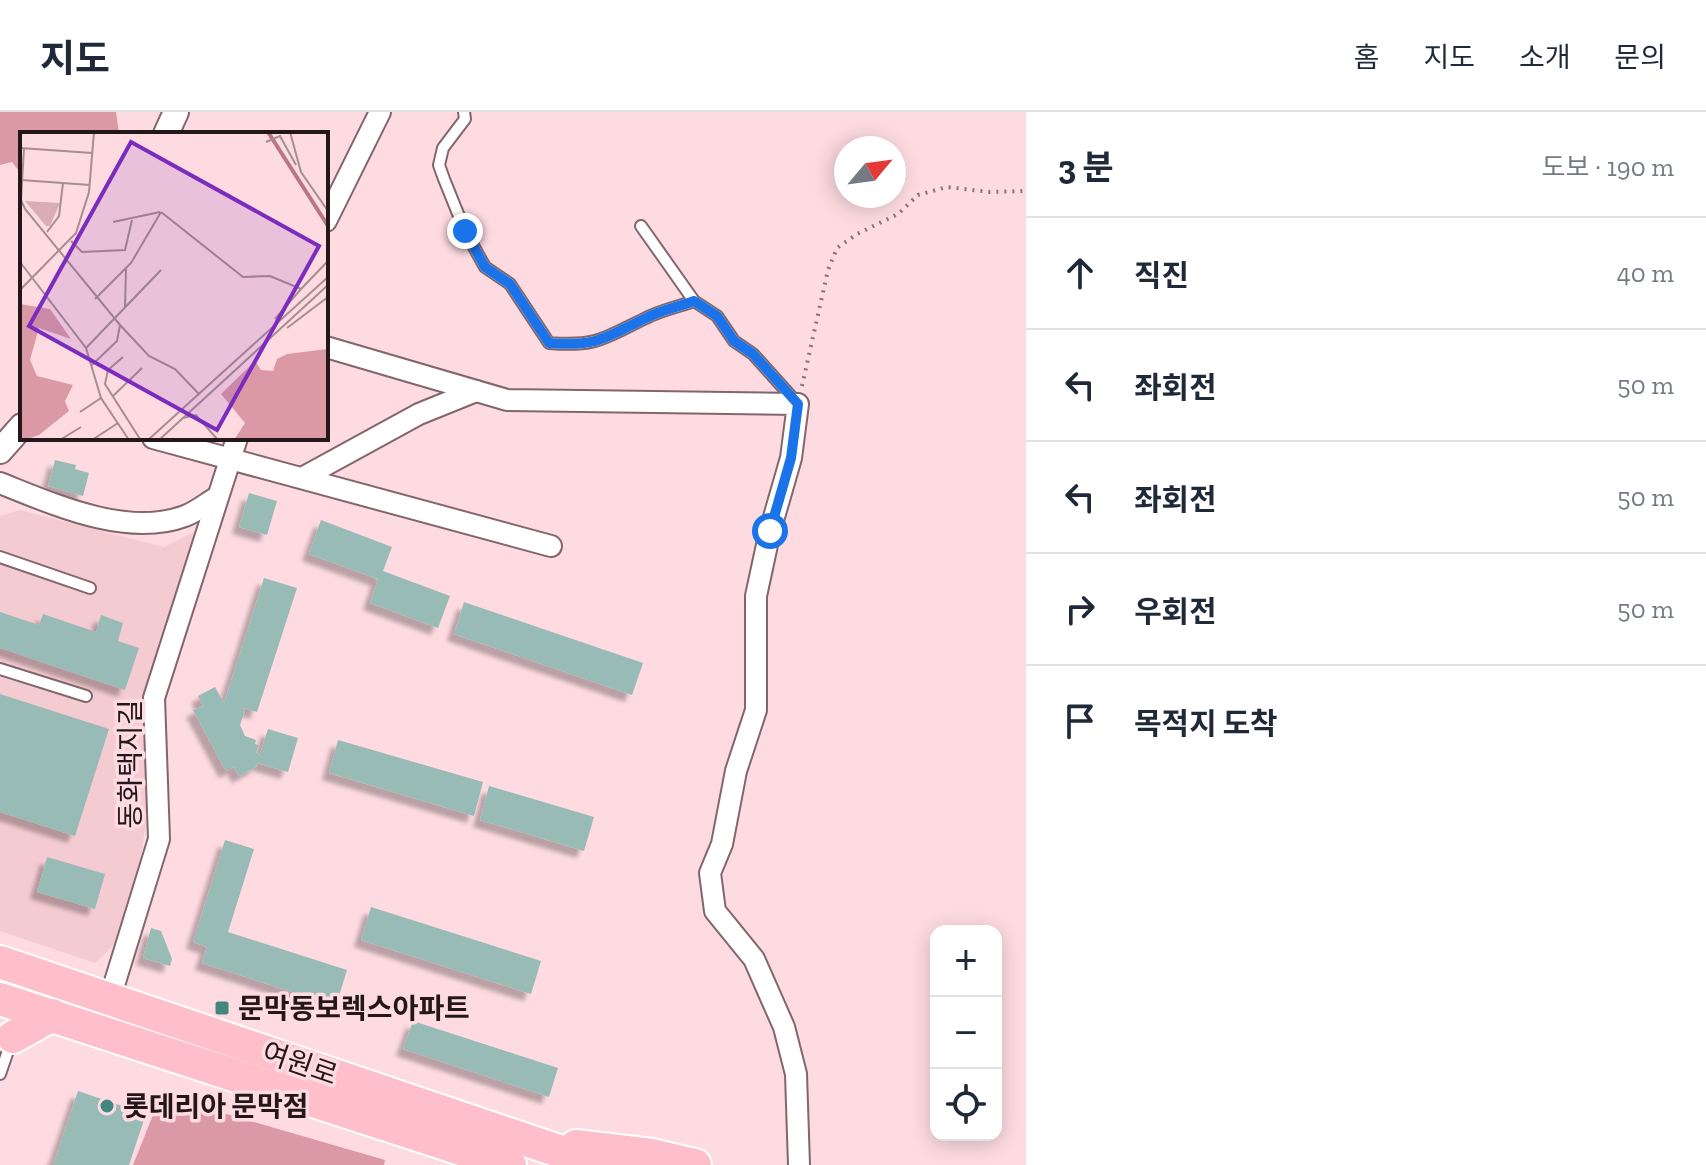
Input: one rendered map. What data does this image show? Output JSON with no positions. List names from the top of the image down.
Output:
{
  "streets": {
    "highway": ["여원로"],
    "street": ["동화택지길"]
  },
  "crossings": [
    ["동화택지길", "여원로"]
  ],
  "places": {
    "transit": ["문막동보렉스아파트"],
    "other": ["롯데리아 문막점"]
  },
  "north": "top right",
  "page": {
    "header": "지도",
    "nav": [
      "홈",
      "지도",
      "소개",
      "문의"
    ],
    "heading": ["3 분", "도보 · 190 m"],
    "list": [
      ["직진", "40 m"],
      ["좌회전", "50 m"],
      ["좌회전", "50 m"],
      ["우회전", "50 m"],
      "목적지 도착"
    ],
    "map_buttons": ["+", "−"]
  }
}
